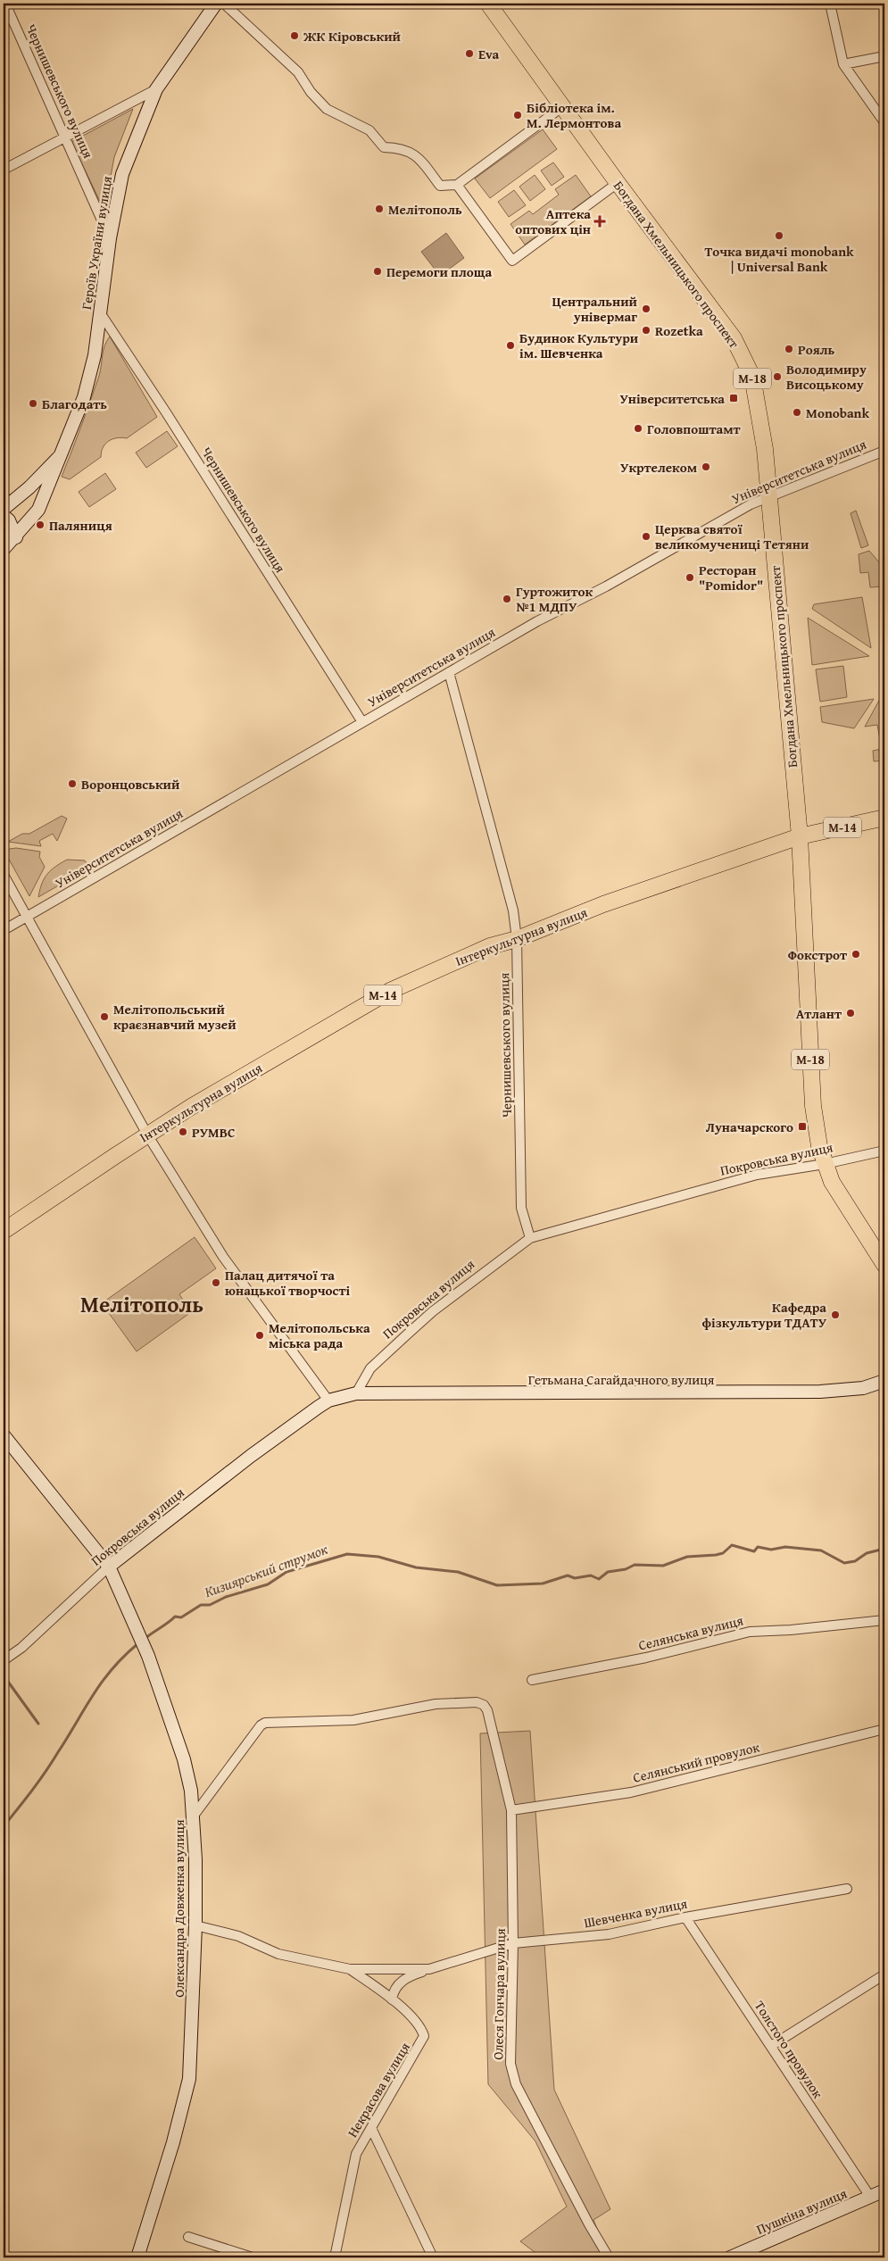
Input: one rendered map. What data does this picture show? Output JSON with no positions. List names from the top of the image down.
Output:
{
  "streets": {
    "highway": [
      "Богдана Хмельницького проспект",
      "М-18",
      "М-14",
      "Інтеркультурна вулиця"
    ],
    "main road": [
      "Героїв України вулиця",
      "Покровська вулиця",
      "Гетьмана Сагайдачного вулиця",
      "Олександра Довженка вулиця",
      "Пушкіна вулиця"
    ],
    "street": [
      "Чернишевського вулиця",
      "Університетська вулиця",
      "Селянська вулиця",
      "Селянський провулок",
      "Шевченка вулиця",
      "Олеся Гончара вулиця",
      "Толстого провулок",
      "Некрасова вулиця"
    ]
  },
  "crossings": [
    ["Чернишевського вулиця", "Героїв України вулиця"],
    ["Чернишевського вулиця", "Університетська вулиця"],
    ["Чернишевського вулиця", "Інтеркультурна вулиця"],
    ["Чернишевського вулиця", "Покровська вулиця"],
    ["Богдана Хмельницького проспект", "Університетська вулиця"],
    ["Богдана Хмельницького проспект", "Інтеркультурна вулиця"],
    ["Богдана Хмельницького проспект", "Покровська вулиця"],
    ["Покровська вулиця", "Гетьмана Сагайдачного вулиця"],
    ["Покровська вулиця", "Олександра Довженка вулиця"],
    ["Селянський провулок", "Олеся Гончара вулиця"],
    ["Олександра Довженка вулиця", "Шевченка вулиця"],
    ["Олександра Довженка вулиця", "Олеся Гончара вулиця"],
    ["Шевченка вулиця", "Олеся Гончара вулиця"],
    ["Шевченка вулиця", "Толстого провулок"],
    ["Шевченка вулиця", "Некрасова вулиця"],
    ["Толстого провулок", "Пушкіна вулиця"]
  ],
  "districts": ["Мелітополь"],
  "water": ["Кизиярський струмок"],
  "places": {
    "other": [
      "ЖК Кіровський",
      "Eva",
      "Бібліотека ім. М. Лермонтова",
      "Мелітополь",
      "Точка видачі monobank | Universal Bank",
      "Перемоги площа",
      "Центральний універмаг",
      "Rozetka",
      "Будинок Культури ім. Шевченка",
      "Рояль",
      "Володимиру Висоцькому",
      "Благодать",
      "Monobank",
      "Головпоштамт",
      "Укртелеком",
      "Паляниця",
      "Церква святої великомучениці Тетяни",
      "Ресторан \"Pomidor\"",
      "Гуртожиток №1 МДПУ",
      "Воронцовський",
      "Фокстрот",
      "Атлант",
      "Мелітопольський краєзнавчий музей",
      "РУМВC",
      "Палац дитячої та юнацької творчості",
      "Кафедра фізкультури ТДАТУ",
      "Мелітопольська міська рада"
    ],
    "health": ["Аптека оптових цін"],
    "transit": ["Університетська", "Луначарского"]
  }
}
